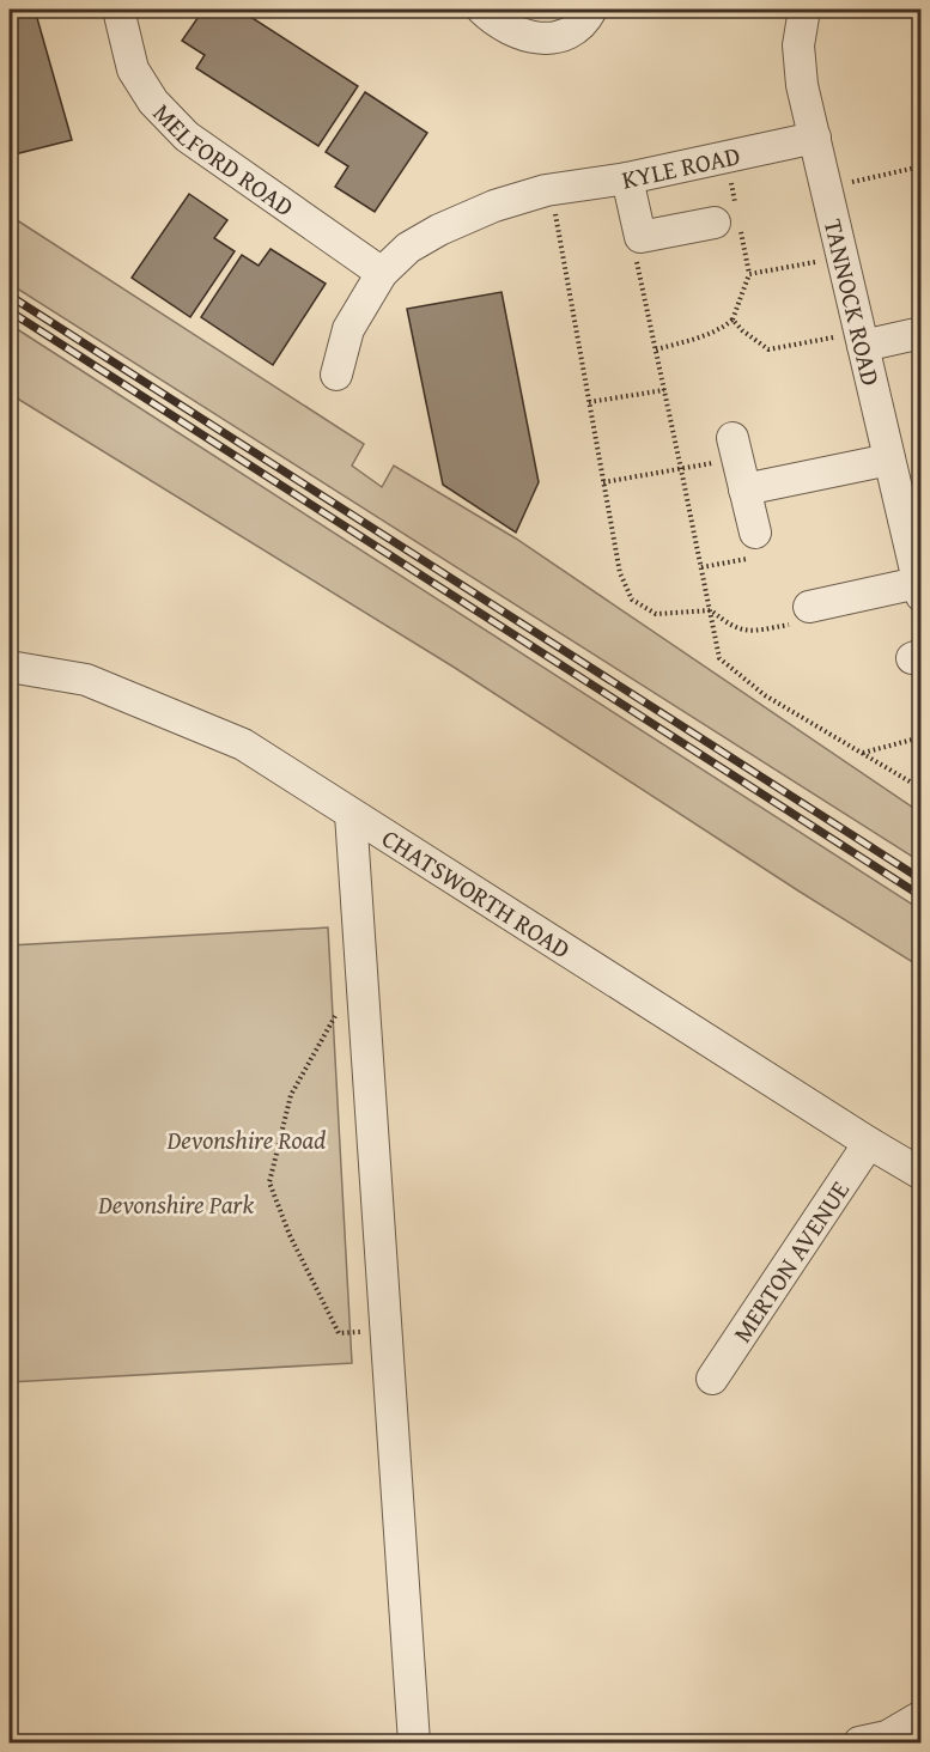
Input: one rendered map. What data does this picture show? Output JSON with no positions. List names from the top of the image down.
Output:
{
  "streets": {
    "street": [
      "MELFORD ROAD",
      "KYLE ROAD",
      "TANNOCK ROAD",
      "CHATSWORTH ROAD",
      "MERTON AVENUE"
    ]
  },
  "crossings": [
    ["KYLE ROAD", "TANNOCK ROAD"],
    ["CHATSWORTH ROAD", "MERTON AVENUE"]
  ],
  "parks": ["Devonshire Road", "Devonshire Park"]
}
